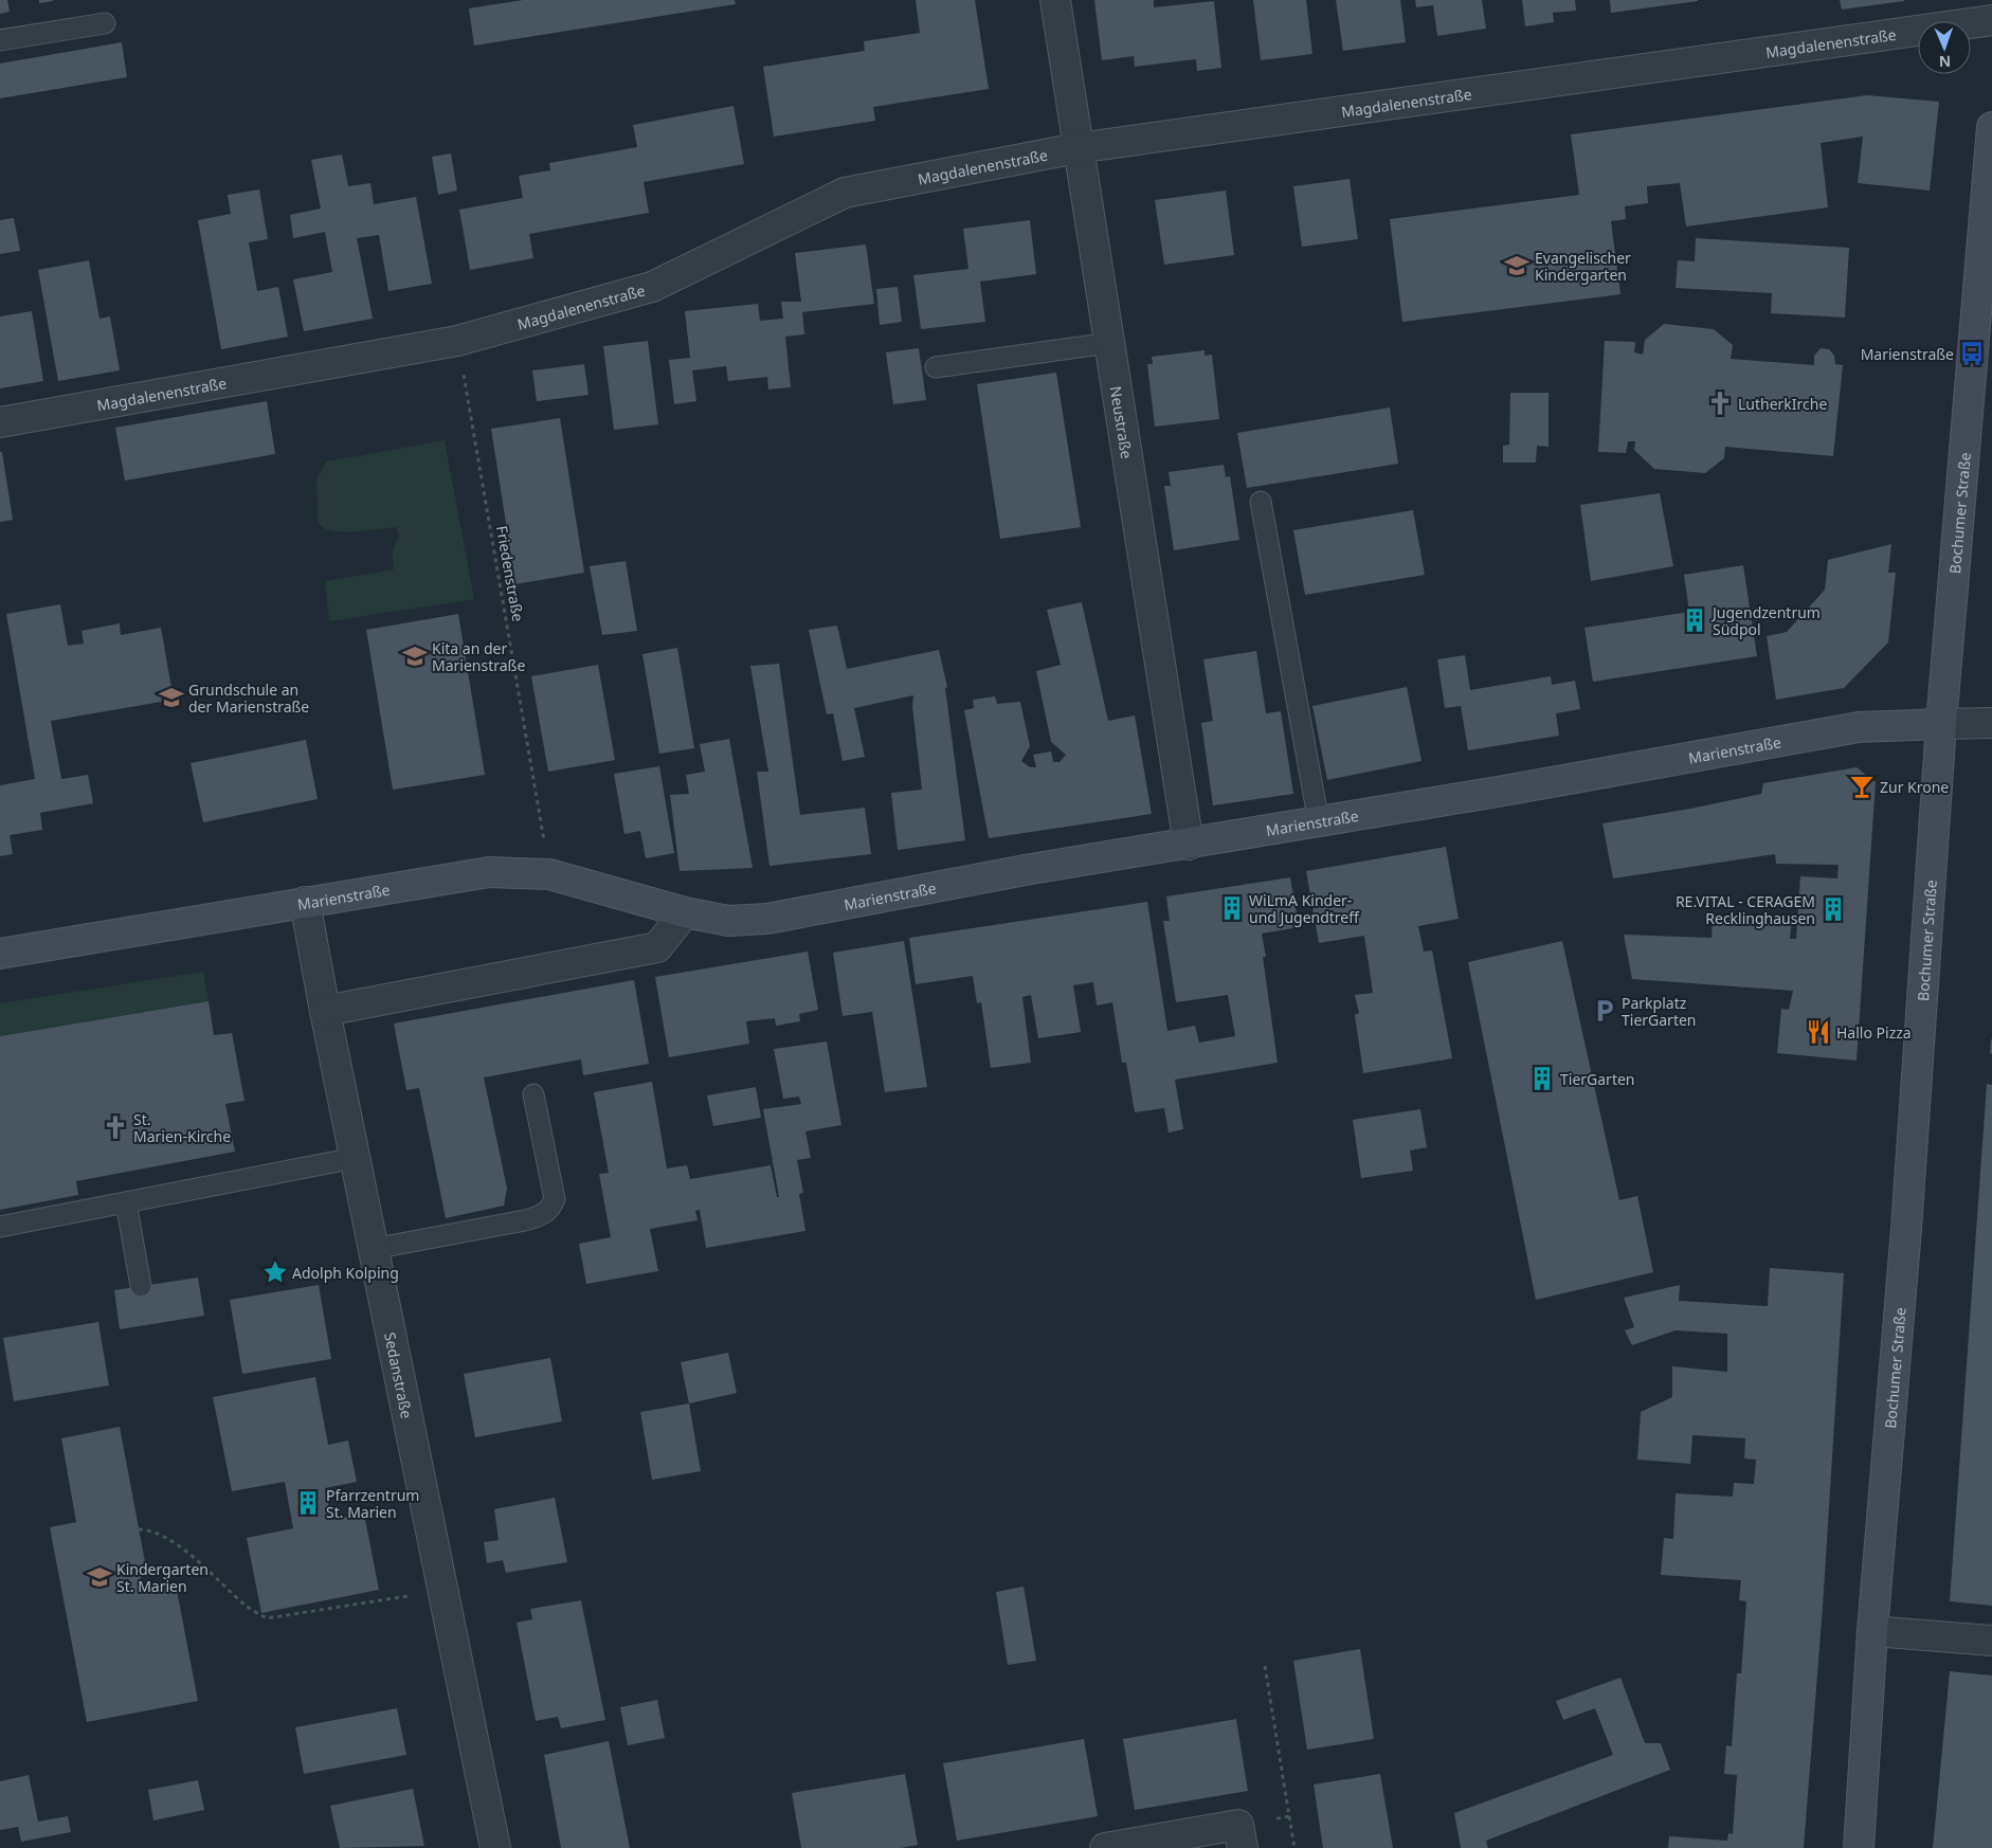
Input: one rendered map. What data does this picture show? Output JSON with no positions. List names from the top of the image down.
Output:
{
  "streets": {
    "street": [
      "Magdalenenstraße",
      "Neustraße",
      "Bochumer Straße",
      "Marienstraße",
      "Sedanstraße"
    ],
    "path": ["Friedenstraße"]
  },
  "crossings": [
    ["Magdalenenstraße", "Neustraße"],
    ["Magdalenenstraße", "Friedenstraße"],
    ["Neustraße", "Marienstraße"],
    ["Bochumer Straße", "Marienstraße"],
    ["Friedenstraße", "Marienstraße"],
    ["Marienstraße", "Sedanstraße"]
  ],
  "places": {
    "school or university": [
      "Evangelischer Kindergarten",
      "Kita an der Marienstraße",
      "Grundschule an der Marienstraße",
      "Kindergarten St. Marien"
    ],
    "bus stop": ["Marienstraße"],
    "church": ["LutherkIrche", "St. Marien-Kirche"],
    "building": [
      "Jugendzentrum Südpol",
      "WiLmA Kinder- und Jugendtreff",
      "RE.VITAL - CERAGEM Recklinghausen",
      "TierGarten",
      "Pfarrzentrum St. Marien"
    ],
    "bar": ["Zur Krone"],
    "parking": ["Parkplatz TierGarten"],
    "restaurant": ["Hallo Pizza"],
    "place": ["Adolph Kolping"]
  },
  "north": "bottom"
}
